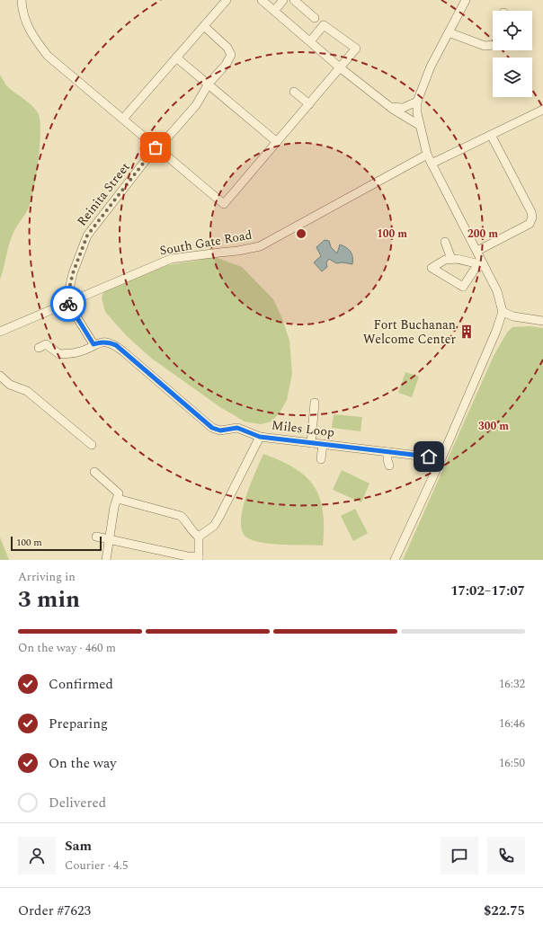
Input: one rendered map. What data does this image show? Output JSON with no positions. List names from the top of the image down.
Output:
{
  "streets": {
    "street": ["Reinita Street", "South Gate Road", "Miles Loop"]
  },
  "crossings": [
    ["Reinita Street", "South Gate Road"]
  ],
  "places": {
    "building": ["Fort Buchanan Welcome Center"]
  },
  "scale_bar": "100 m",
  "page": {
    "scale": "100 m",
    "heading": ["3 min", "Arriving in", "17:02–17:07"],
    "panel": [
      "Sam",
      "Courier · 4.5",
      "Order #7623",
      "$22.75"
    ],
    "bar": "On the way · 460 m",
    "list": [
      ["Confirmed", "16:32"],
      ["Preparing", "16:46"],
      ["On the way", "16:50"],
      "Delivered"
    ]
  },
  "rings": ["100 m", "200 m", "300 m"]
}
